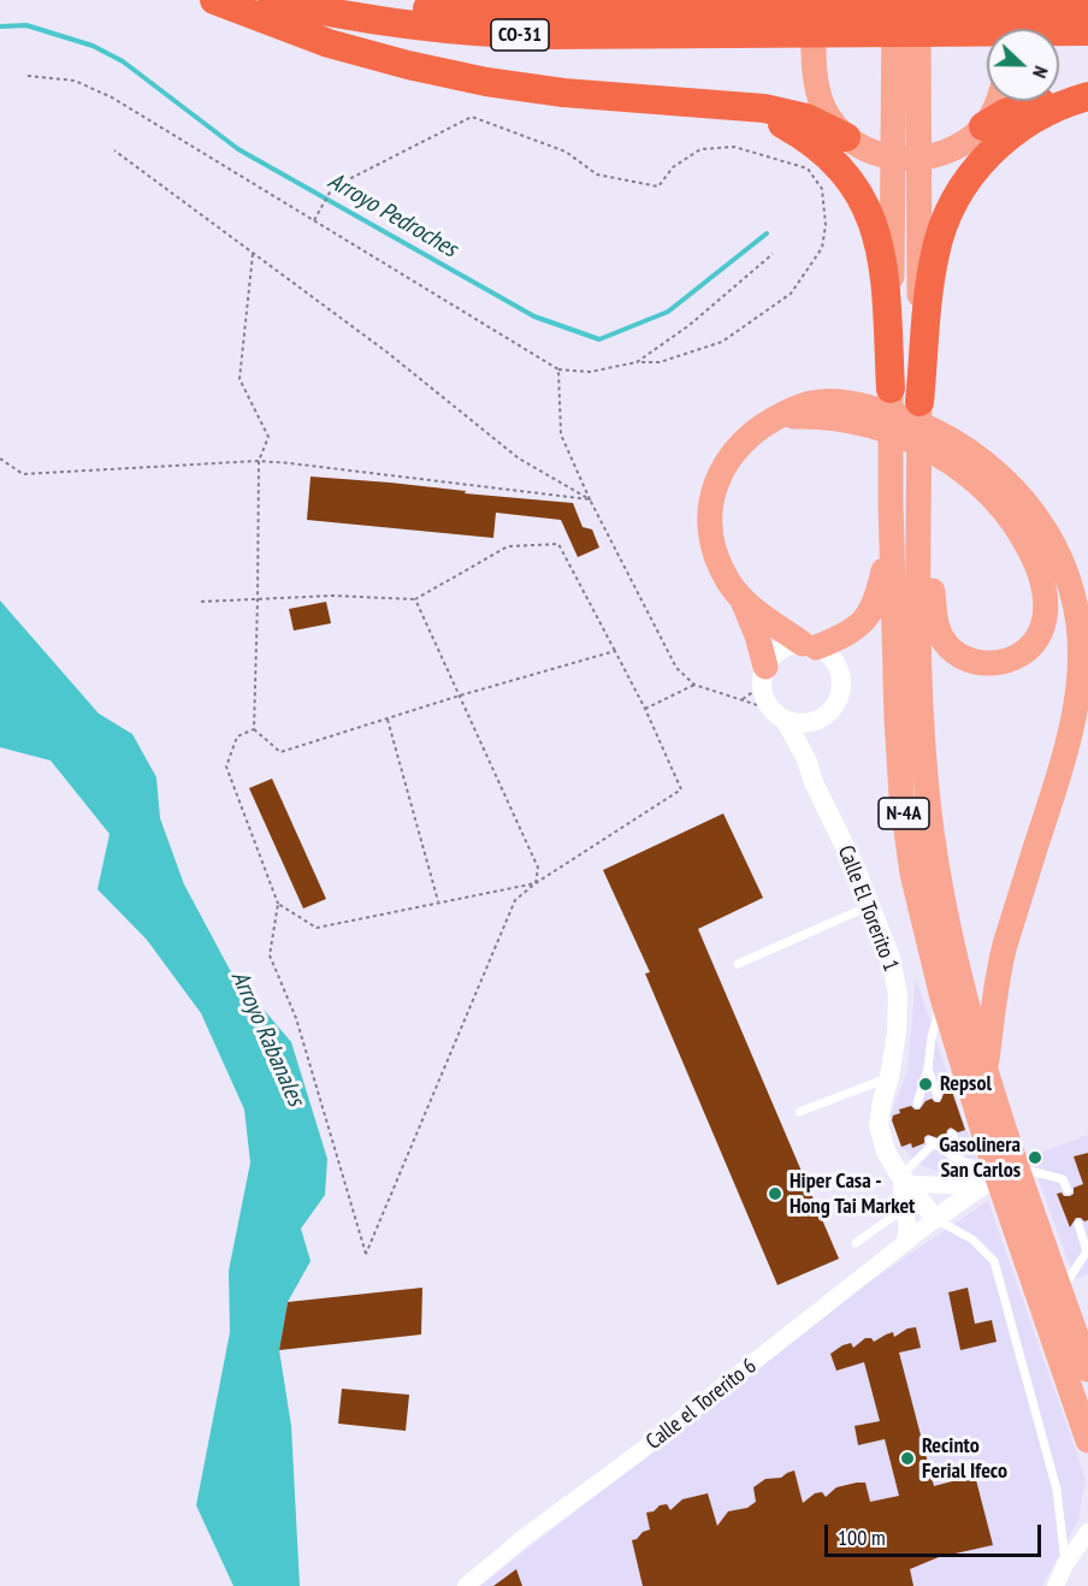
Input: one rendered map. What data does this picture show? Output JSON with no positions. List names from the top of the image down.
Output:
{
  "streets": {
    "highway": ["CO-31"],
    "main road": ["N-4A"],
    "street": ["Calle El Torerito 1", "Calle el Torerito 6"]
  },
  "crossings": [
    ["Calle El Torerito 1", "Calle el Torerito 6"]
  ],
  "water": ["Arroyo Pedroches", "Arroyo Rabanales"],
  "places": [
    "Repsol",
    "Gasolinera San Carlos",
    "Hiper Casa - Hong Tai Market",
    "Recinto Ferial Ifeco"
  ],
  "scale_bar": "100 m",
  "north": "right"
}
